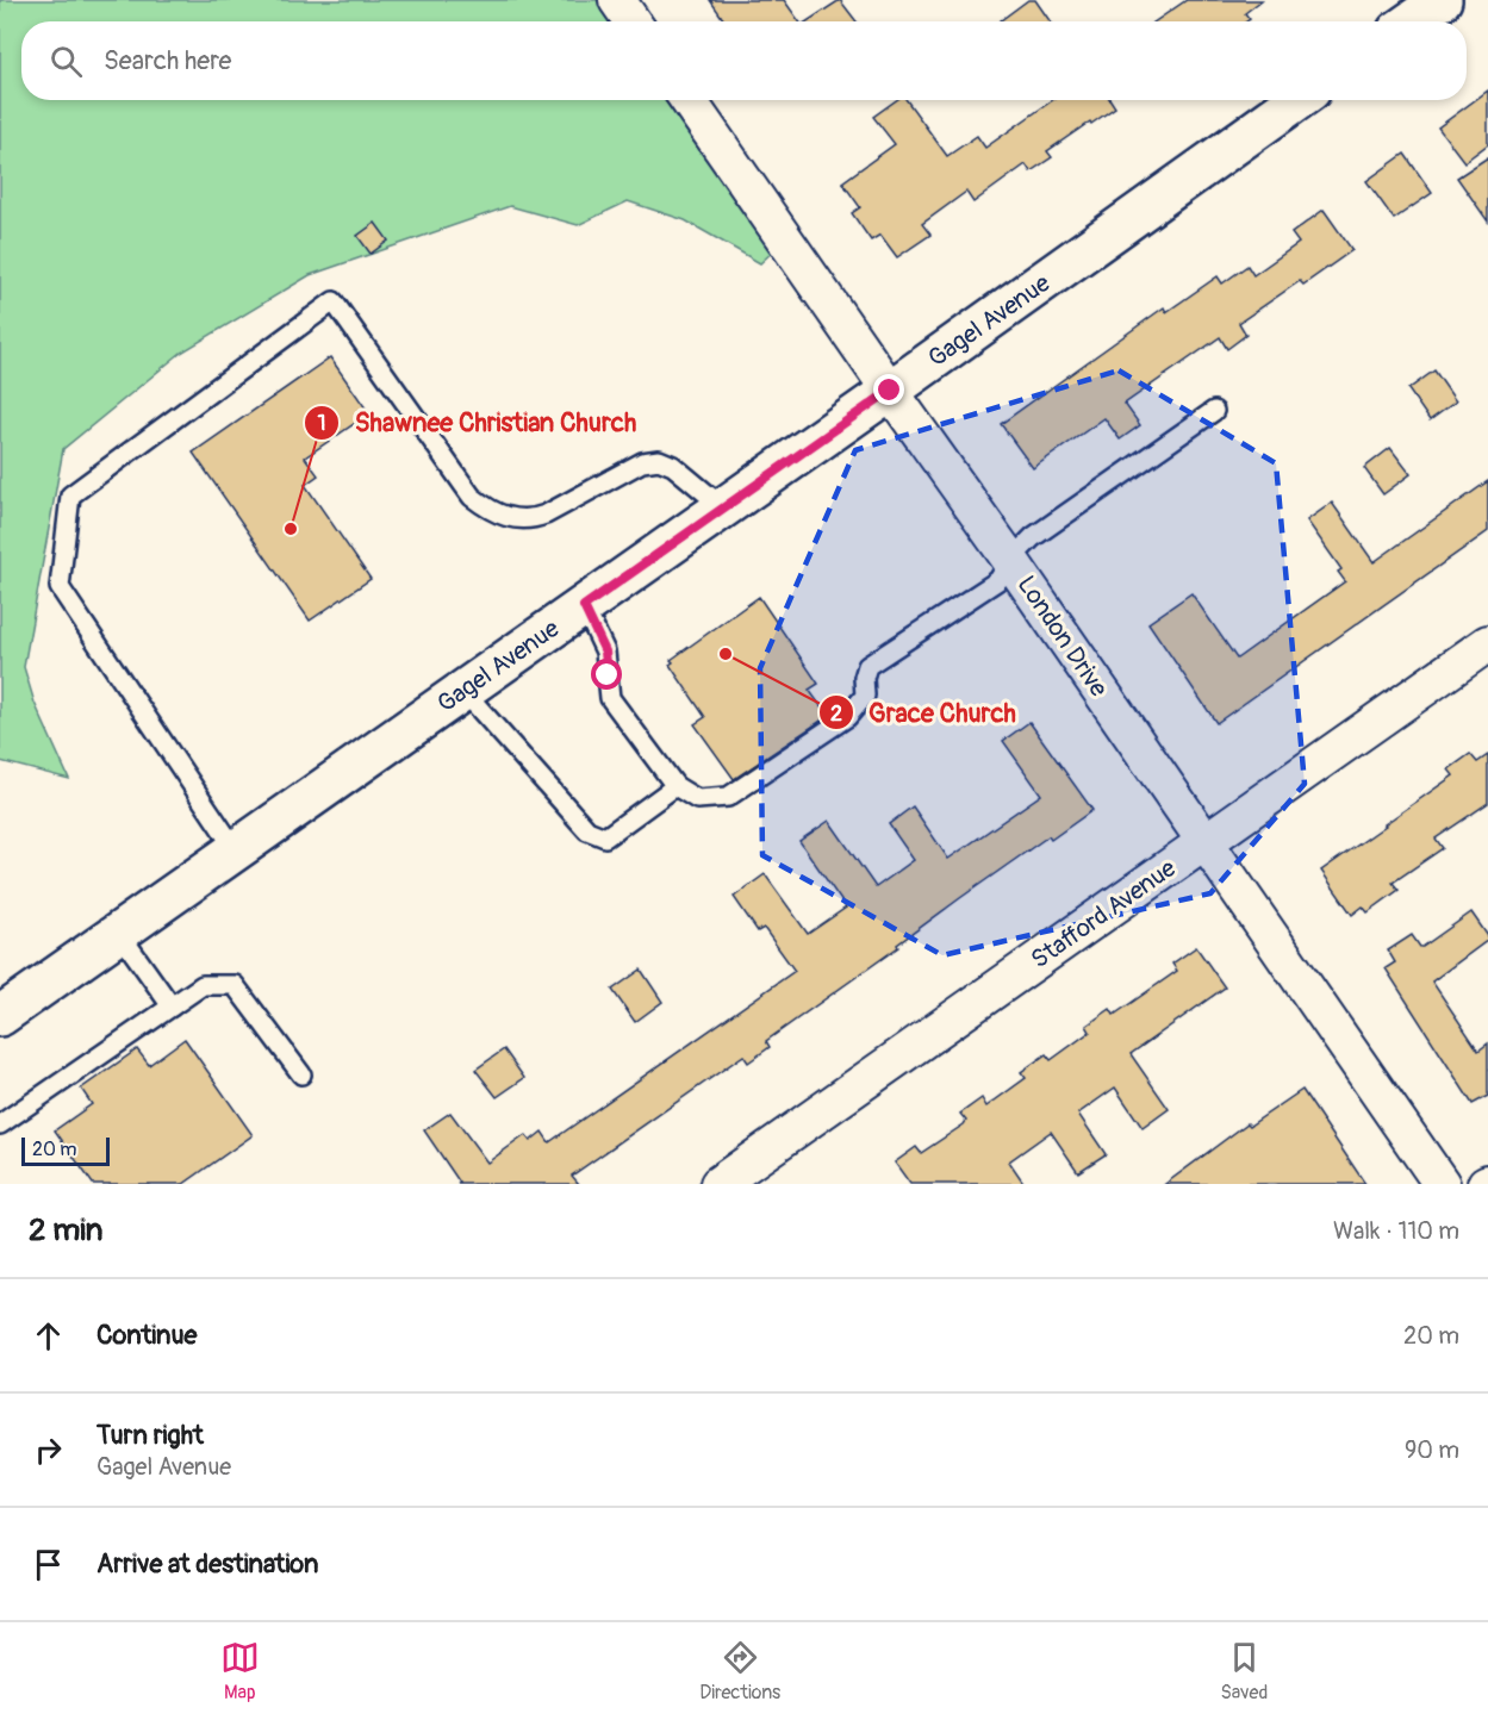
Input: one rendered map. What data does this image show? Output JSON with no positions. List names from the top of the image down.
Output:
{
  "streets": {
    "street": ["Gagel Avenue", "London Drive", "Stafford Avenue"]
  },
  "crossings": [
    ["Gagel Avenue", "London Drive"],
    ["London Drive", "Stafford Avenue"]
  ],
  "places": ["Shawnee Christian Church", "Grace Church"],
  "scale_bar": "20 m",
  "page": {
    "search": "Search here",
    "scale": "20 m",
    "heading": ["2 min", "Walk · 110 m"],
    "list": [
      ["Continue", "20 m"],
      ["Turn right", "Gagel Avenue", "90 m"],
      "Arrive at destination"
    ],
    "nav": ["Map", "Directions", "Saved"]
  }
}
